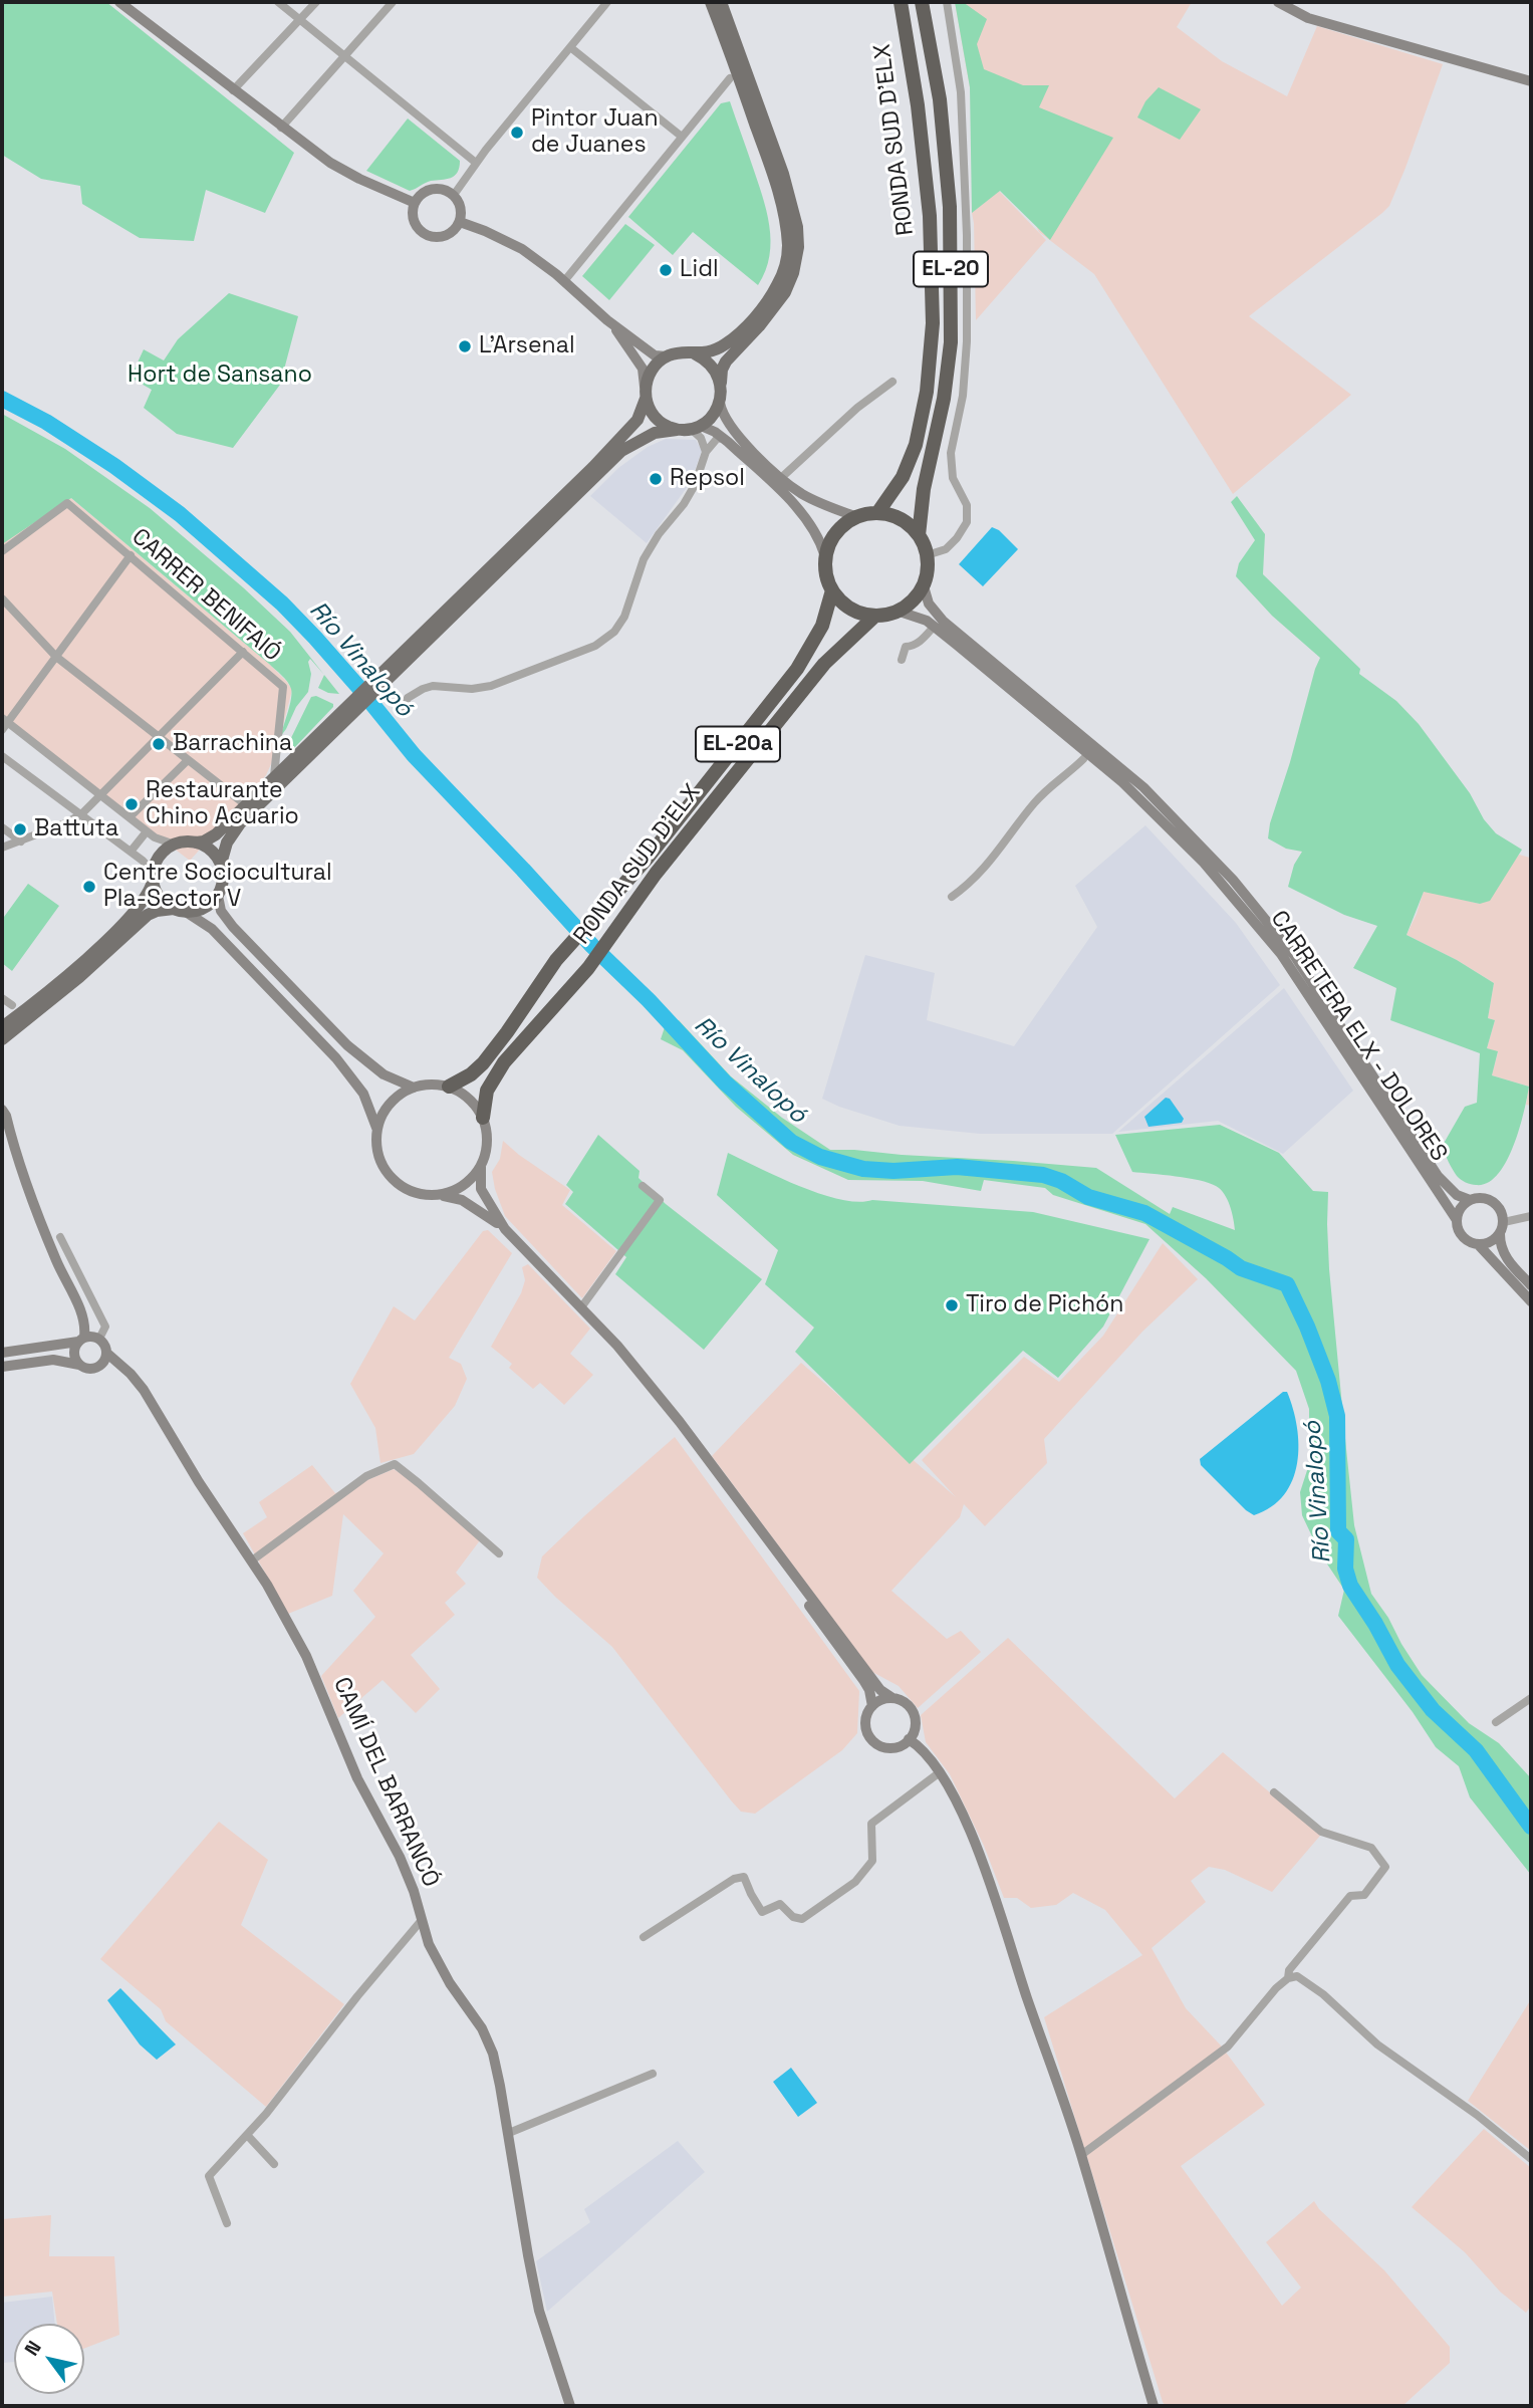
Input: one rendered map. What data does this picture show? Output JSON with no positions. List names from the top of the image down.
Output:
{
  "streets": {
    "highway": ["RONDA SUD D'ELX", "EL-20", "EL-20a"],
    "main road": ["CARRETERA ELX - DOLORES", "CAMÍ DEL BARRANCÓ"],
    "street": ["CARRER BENIFAIÓ"]
  },
  "crossings": [
    ["RONDA SUD D'ELX", "EL-20"],
    ["RONDA SUD D'ELX", "EL-20a"],
    ["RONDA SUD D'ELX", "CARRETERA ELX - DOLORES"],
    ["EL-20", "CARRETERA ELX - DOLORES"]
  ],
  "water": ["Río Vinalopó"],
  "parks": ["Hort de Sansano"],
  "places": [
    "Pintor Juan de Juanes",
    "Lidl",
    "L'Arsenal",
    "Repsol",
    "Barrachina",
    "Restaurante Chino Acuario",
    "Battuta",
    "Centre Sociocultural Pla-Sector V",
    "Tiro de Pichón"
  ],
  "north": "top left"
}
